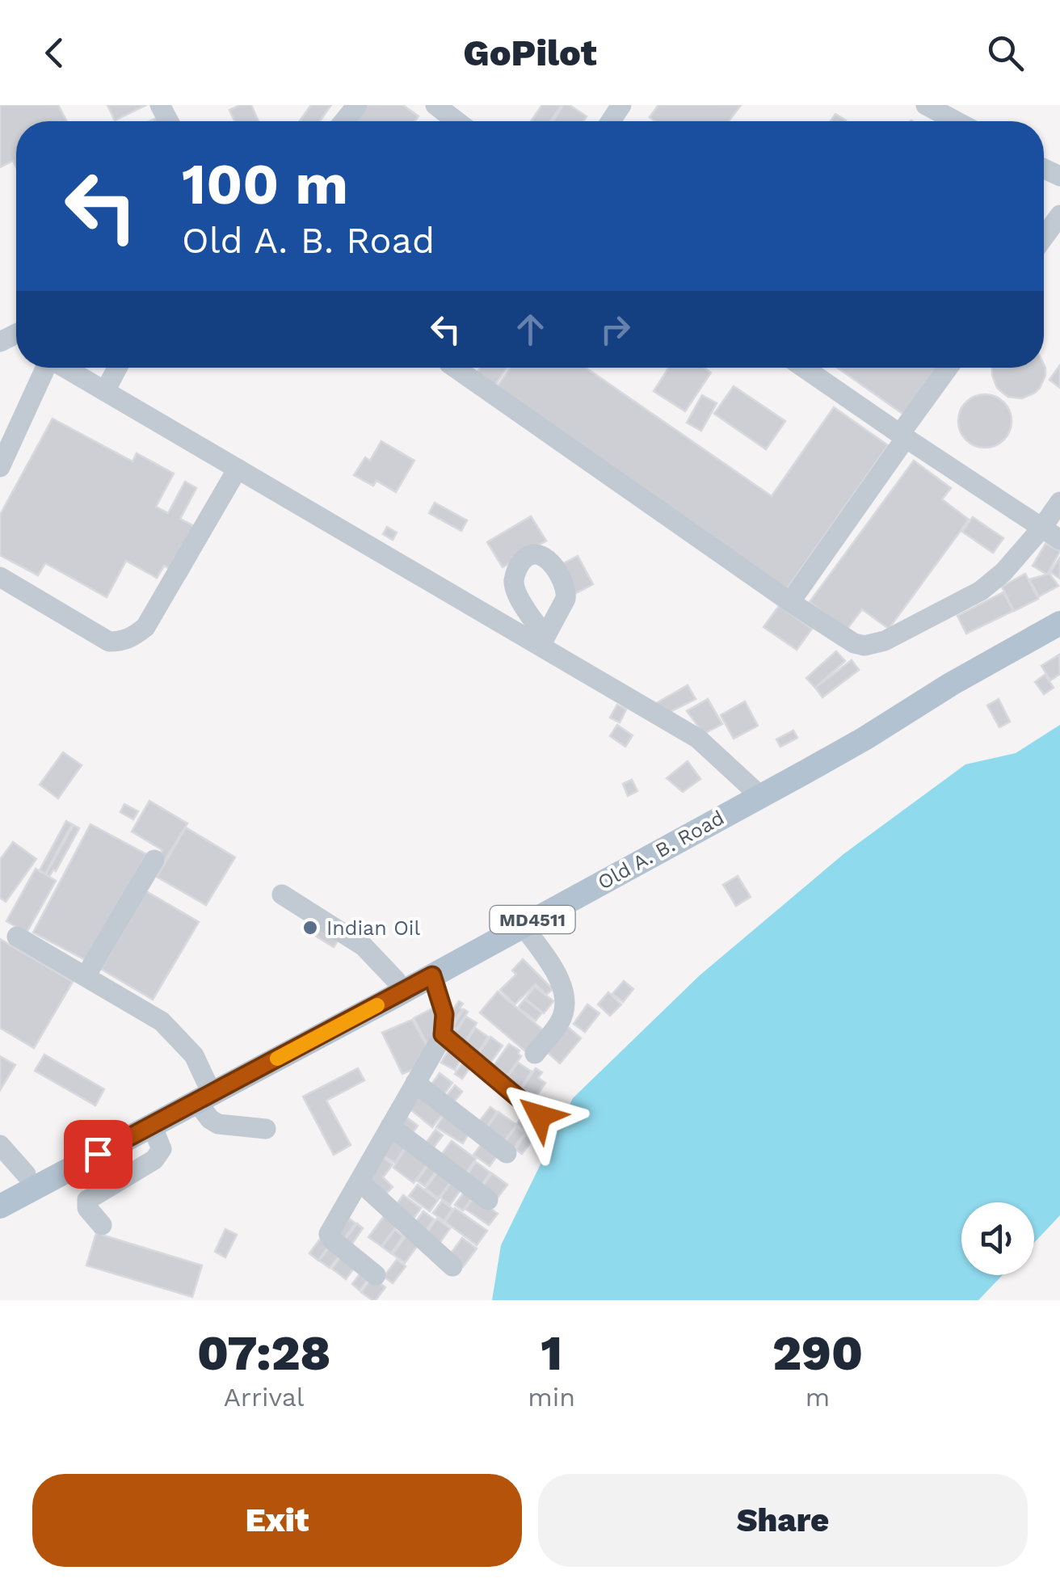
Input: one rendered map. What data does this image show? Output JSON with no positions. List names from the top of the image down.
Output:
{
  "streets": {
    "main road": ["Old A. B. Road", "MD4511"]
  },
  "places": ["Indian Oil"],
  "page": {
    "header": "GoPilot",
    "turn": ["100 m", "Old A. B. Road"],
    "eta": [
      "07:28",
      "Arrival",
      "1",
      "min",
      "290",
      "m"
    ],
    "buttons": ["Exit", "Share"]
  }
}
